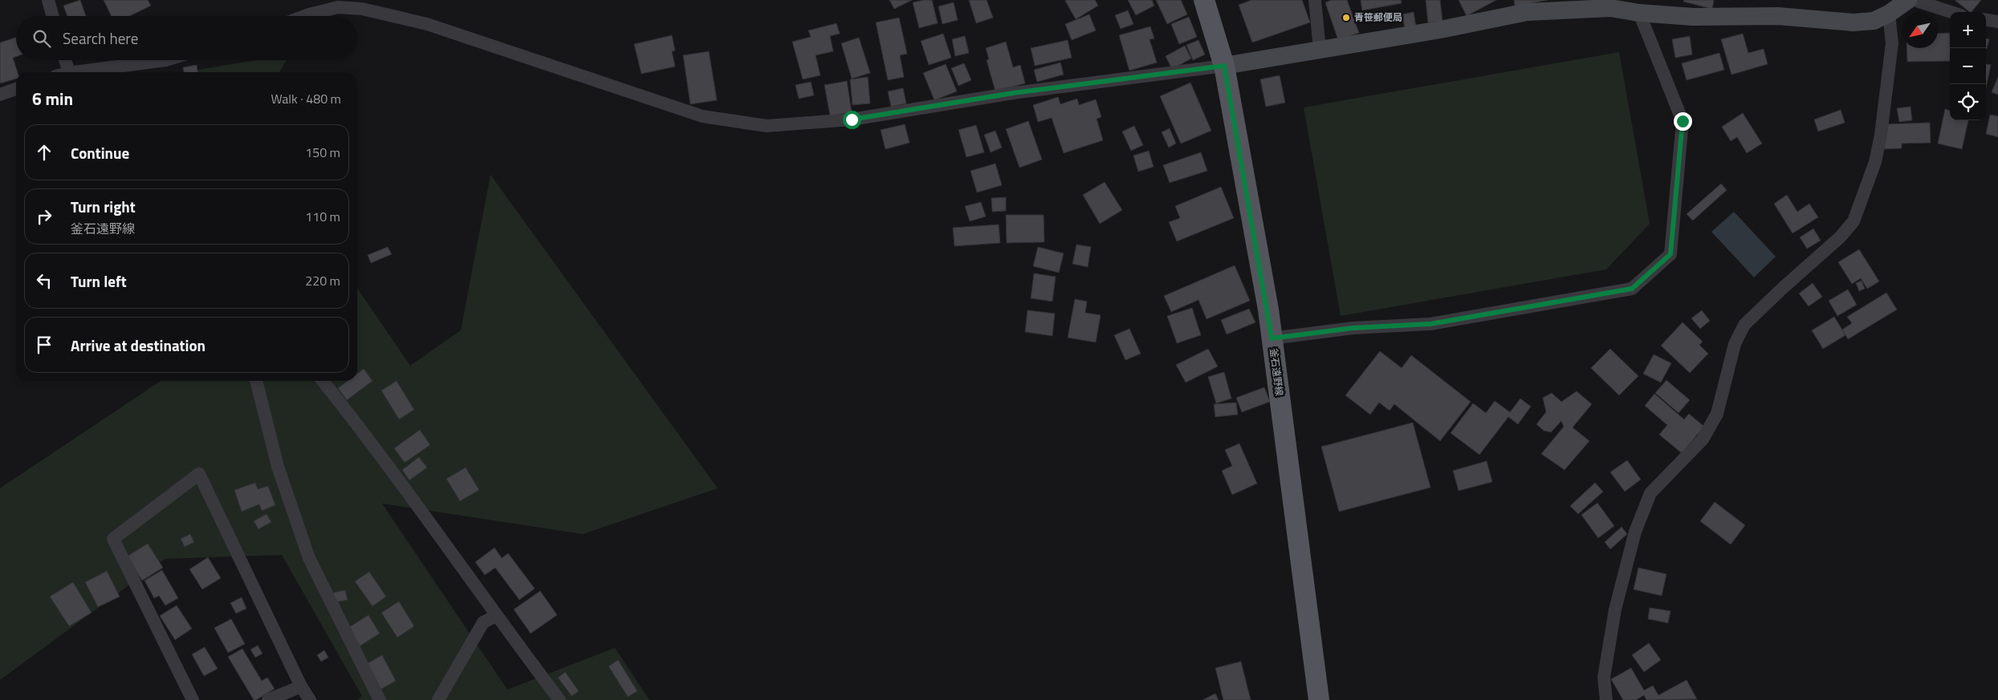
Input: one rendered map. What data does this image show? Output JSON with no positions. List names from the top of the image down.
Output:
{
  "streets": {
    "main road": ["釜石遠野線"]
  },
  "places": ["青笹郵便局"],
  "north": "bottom left",
  "page": {
    "map_buttons": ["+", "−"],
    "search": "Search here",
    "heading": ["6 min", "Walk · 480 m"],
    "list": [
      ["Continue", "150 m"],
      ["Turn right", "釜石遠野線", "110 m"],
      ["Turn left", "220 m"],
      "Arrive at destination"
    ]
  }
}
